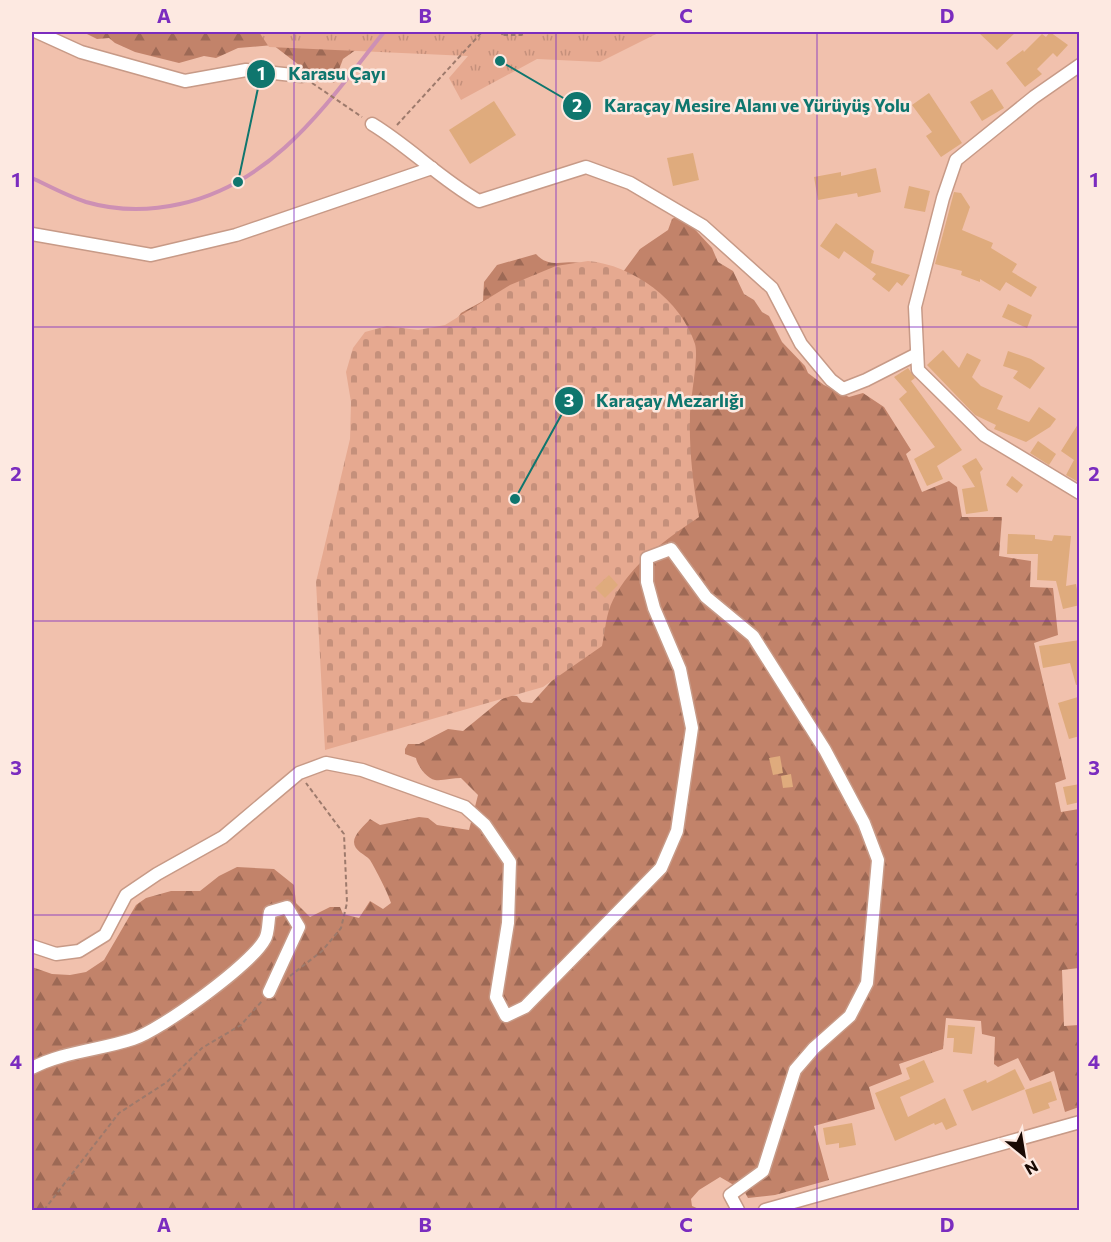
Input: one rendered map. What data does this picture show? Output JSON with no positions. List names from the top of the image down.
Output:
{
  "places": ["Karaçay Mesire Alanı ve Yürüyüş Yolu", "Karasu Çayı", "Karaçay Mezarlığı"],
  "north": "bottom right",
  "grid": {
    "columns": [
      "A",
      "B",
      "C",
      "D"
    ],
    "rows": [
      "1",
      "2",
      "3",
      "4"
    ]
  }
}
